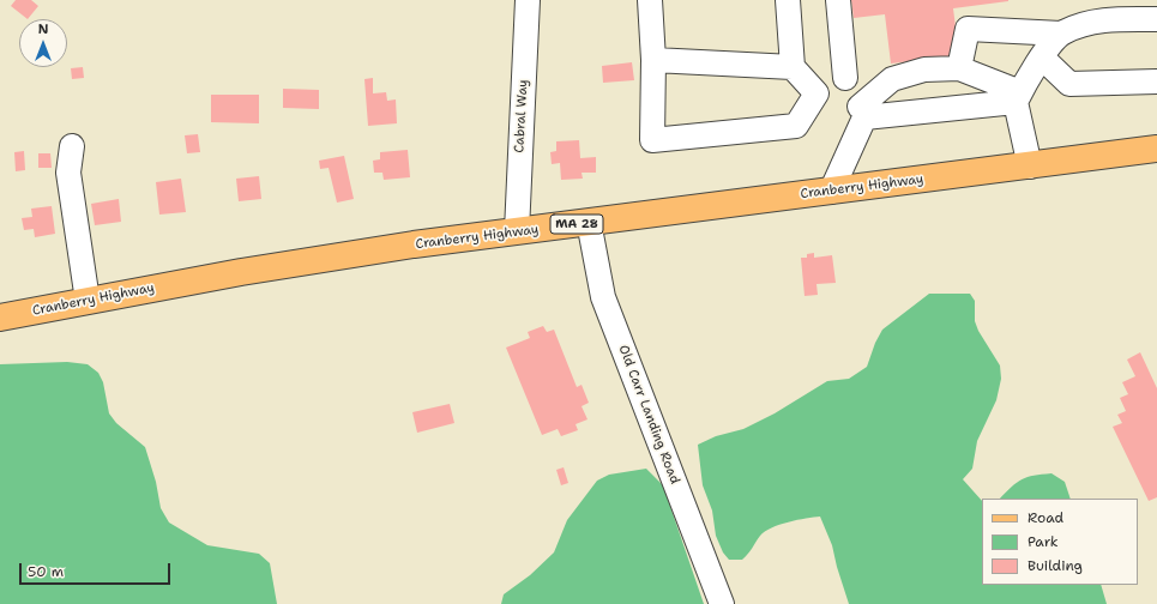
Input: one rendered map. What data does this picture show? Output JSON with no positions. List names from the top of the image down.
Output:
{
  "streets": {
    "main road": ["Cranberry Highway", "MA 28"],
    "street": ["Cabral Way", "Old Carr Landing Road"]
  },
  "crossings": [
    ["Cabral Way", "Cranberry Highway"],
    ["Cranberry Highway", "Old Carr Landing Road"]
  ],
  "legend": ["Road", "Park", "Building"],
  "scale_bar": "50 m",
  "north": "top"
}
